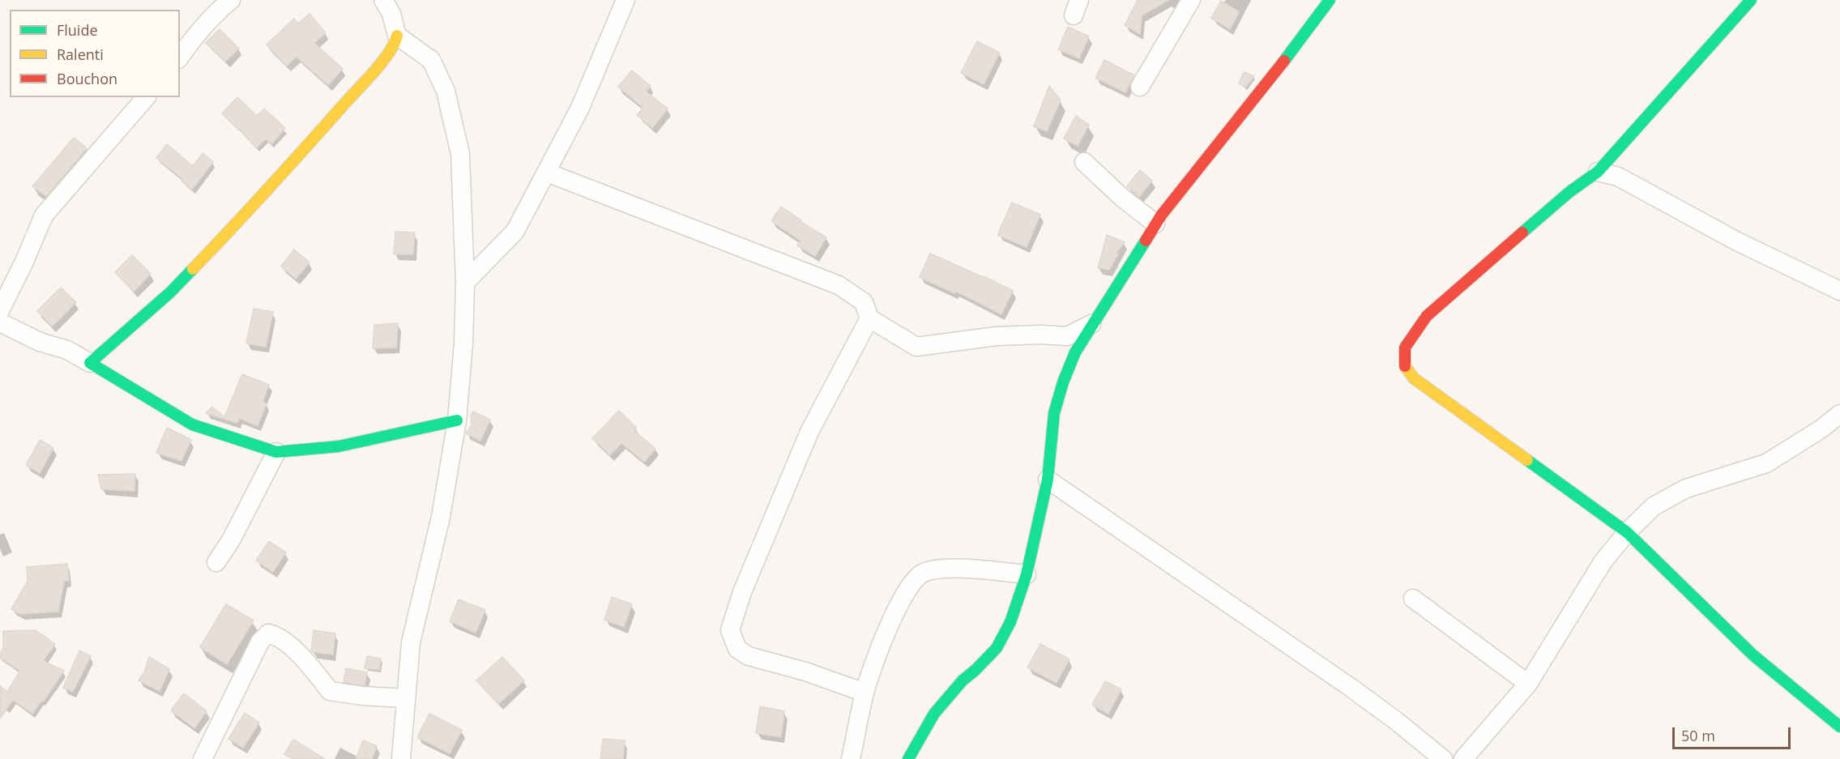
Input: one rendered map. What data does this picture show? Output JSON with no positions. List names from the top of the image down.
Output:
{
  "legend": ["Fluide", "Ralenti", "Bouchon"],
  "scale_bar": "50 m"
}
